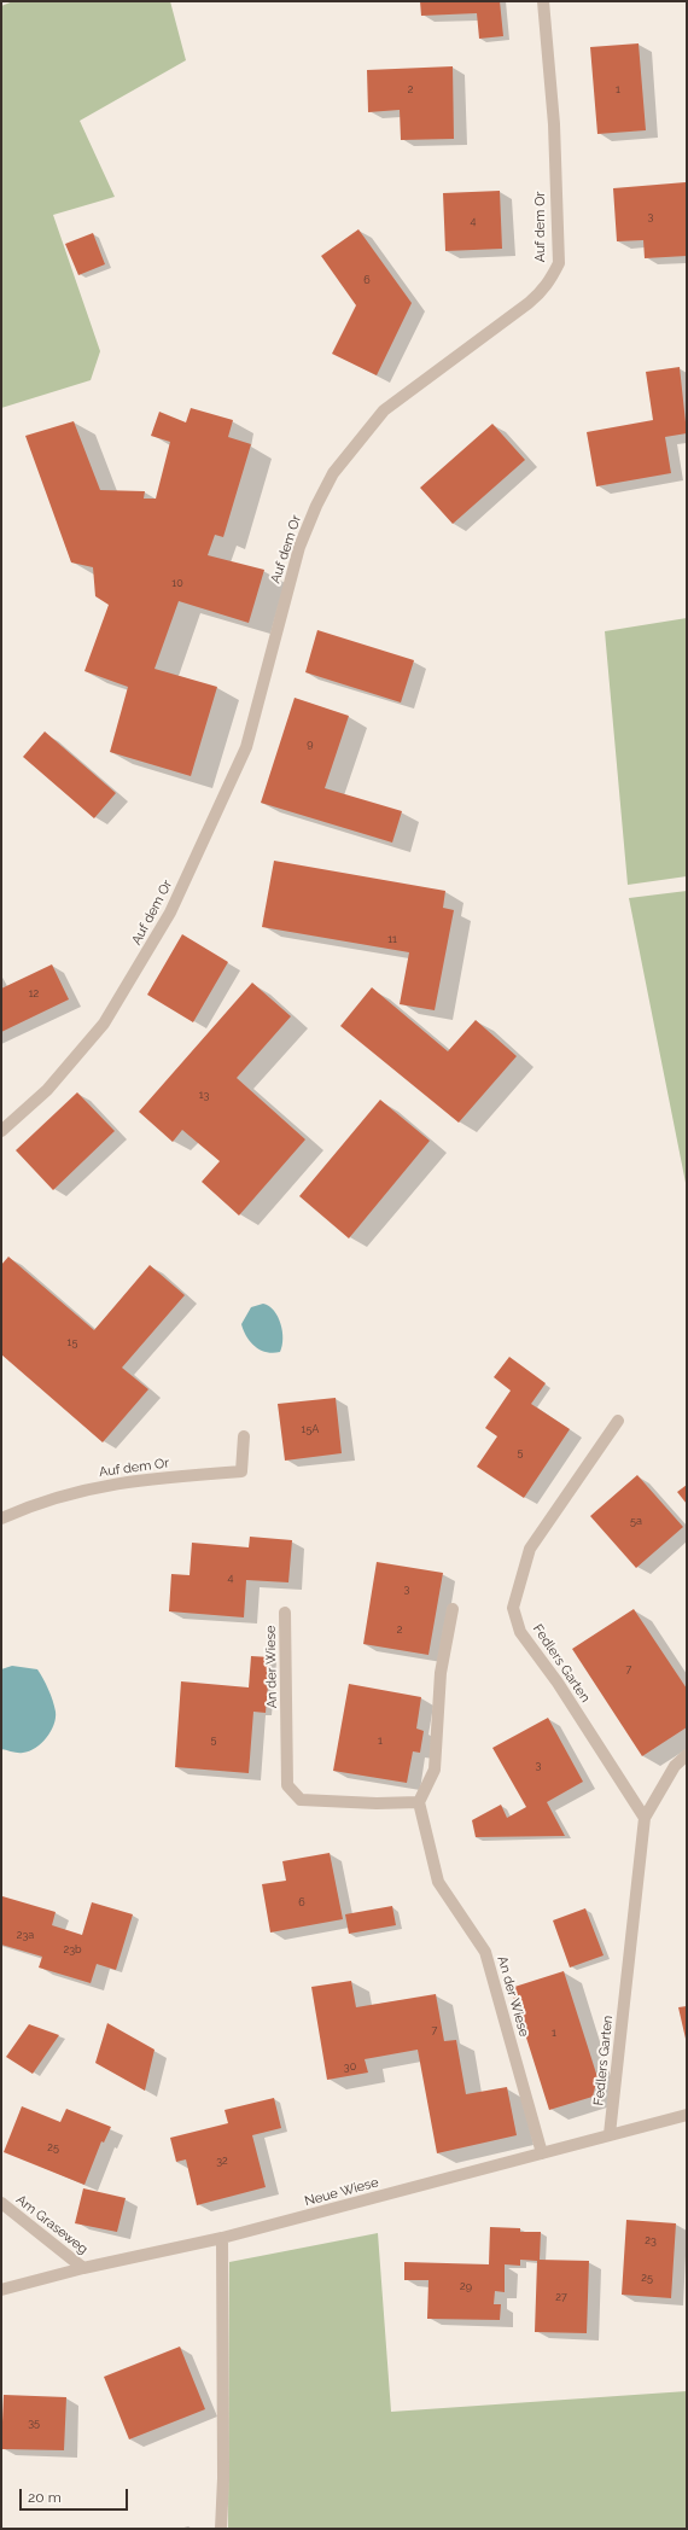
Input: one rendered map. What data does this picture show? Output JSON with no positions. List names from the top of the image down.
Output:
{
  "streets": {
    "street": [
      "Auf dem Or",
      "Fedlers Garten",
      "An der Wiese",
      "Neue Wiese",
      "Am Graseweg"
    ]
  },
  "crossings": [
    ["Fedlers Garten", "Neue Wiese"],
    ["An der Wiese", "Neue Wiese"],
    ["Neue Wiese", "Am Graseweg"]
  ],
  "house_numbers": [
    "2",
    "1",
    "3",
    "4",
    "6",
    "10",
    "9",
    "11",
    "12",
    "13",
    "15",
    "15A",
    "5",
    "5a",
    "4",
    "3",
    "2",
    "7",
    "5",
    "1",
    "3",
    "6",
    "23a",
    "23b",
    "7",
    "1",
    "30",
    "25",
    "32",
    "23",
    "25",
    "29",
    "27",
    "35"
  ],
  "scale_bar": "20 m"
}
